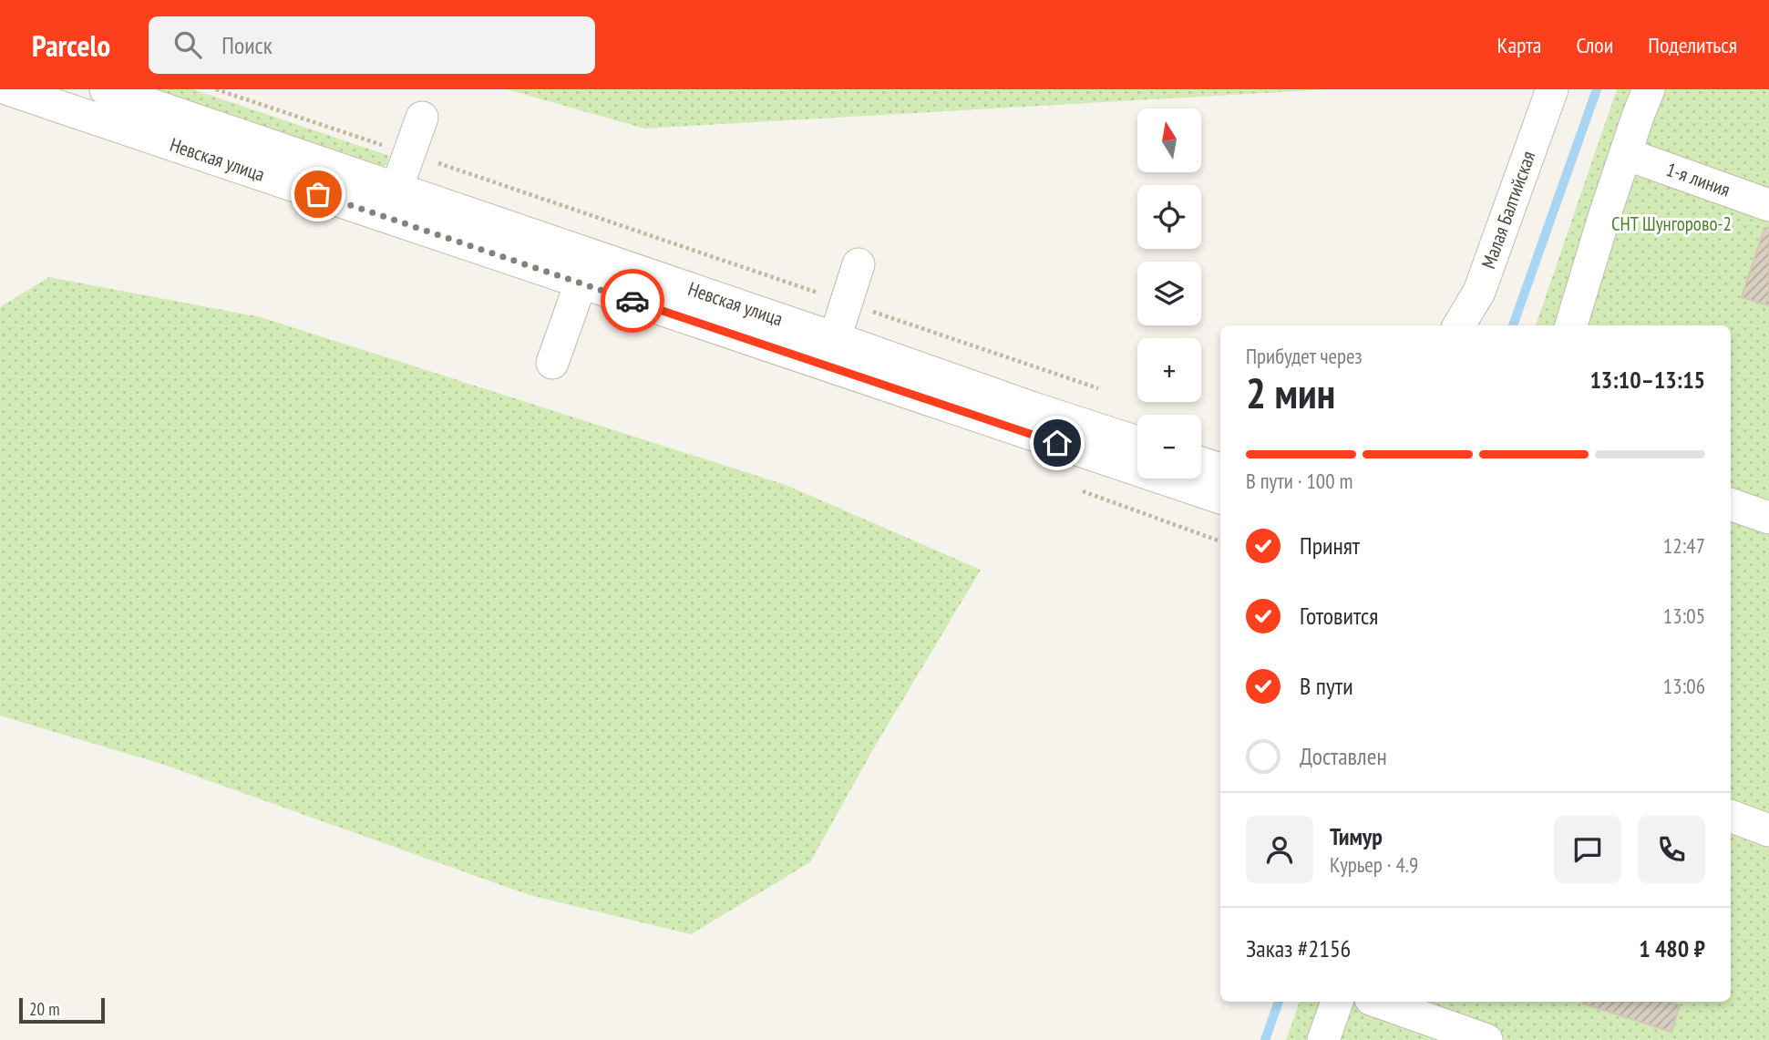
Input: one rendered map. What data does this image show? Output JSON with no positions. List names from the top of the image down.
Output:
{
  "streets": {
    "street": ["Невская улица", "1-я линия", "Малая Балтийская"]
  },
  "parks": ["СНТ Шунгорово-2"],
  "scale_bar": "20 m",
  "north": "top",
  "page": {
    "header": "Parcelo",
    "search": "Поиск",
    "nav": ["Карта", "Слои", "Поделиться"],
    "map_buttons": ["+", "−"],
    "heading": ["2 мин", "Прибудет через", "13:10–13:15"],
    "panel": [
      "Тимур",
      "Курьер · 4.9",
      "Заказ #2156",
      "1 480 ₽"
    ],
    "bar": "В пути · 100 m",
    "list": [
      ["Принят", "12:47"],
      ["Готовится", "13:05"],
      ["В пути", "13:06"],
      "Доставлен"
    ],
    "scale": "20 m"
  }
}
